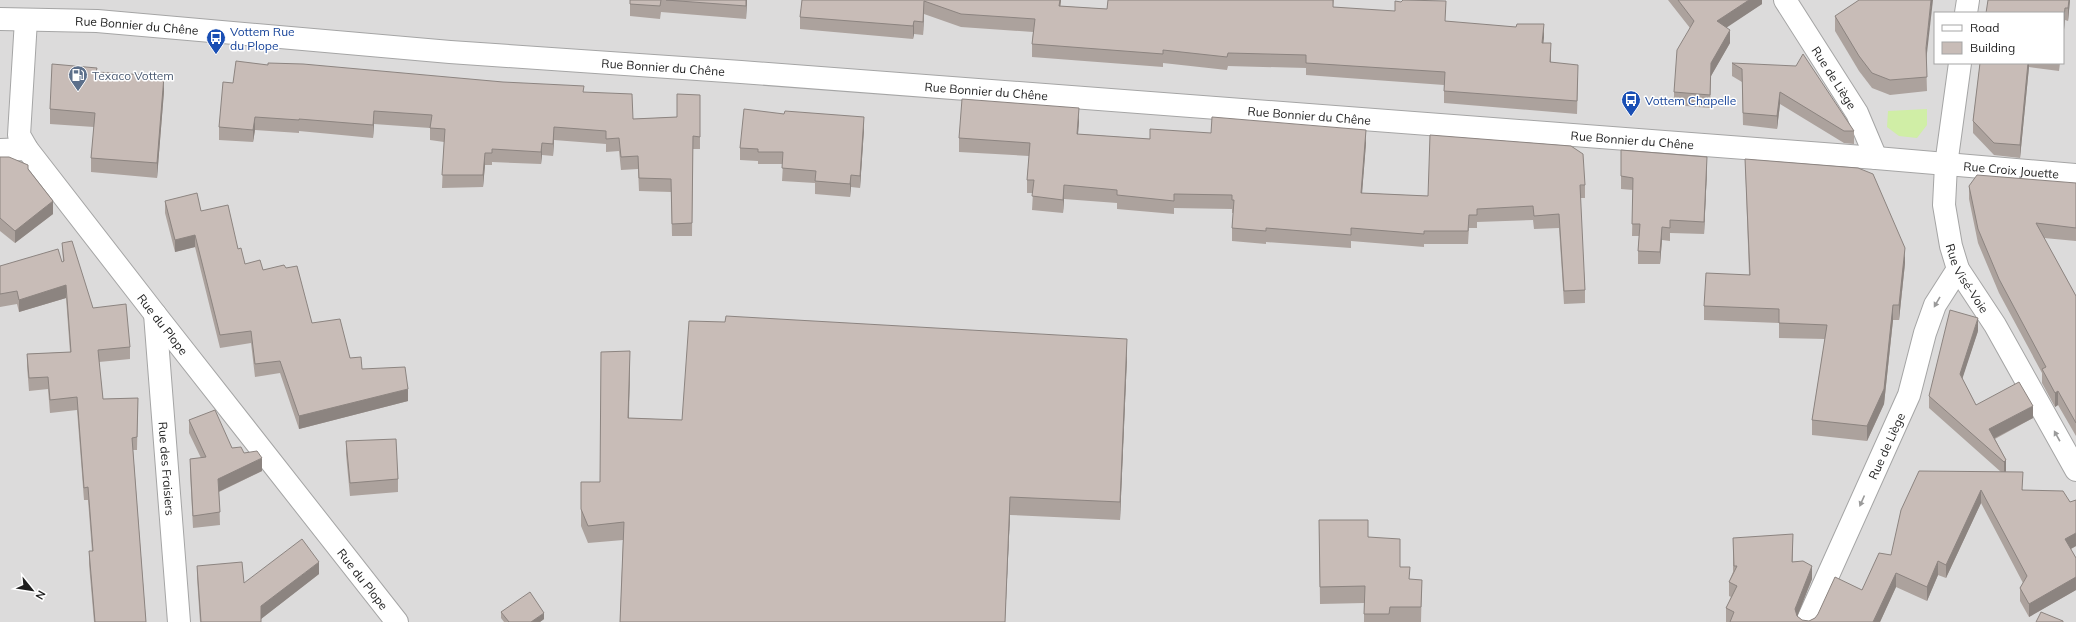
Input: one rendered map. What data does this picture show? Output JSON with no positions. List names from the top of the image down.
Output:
{
  "streets": {
    "street": [
      "Rue Bonnier du Chêne",
      "Rue de Liège",
      "Rue Croix Jouette",
      "Rue Visé-Voie",
      "Rue du Plope",
      "Rue des Fraisiers"
    ]
  },
  "crossings": [
    ["Rue Bonnier du Chêne", "Rue de Liège"],
    ["Rue Bonnier du Chêne", "Rue Croix Jouette"],
    ["Rue Bonnier du Chêne", "Rue Visé-Voie"],
    ["Rue Bonnier du Chêne", "Rue du Plope"],
    ["Rue de Liège", "Rue Visé-Voie"],
    ["Rue Croix Jouette", "Rue Visé-Voie"],
    ["Rue du Plope", "Rue des Fraisiers"]
  ],
  "one_way": ["Rue de Liège", "Rue Visé-Voie"],
  "places": {
    "bus stop": ["Vottem Rue du Plope", "Vottem Chapelle"],
    "fuel station": ["Texaco Vottem"]
  },
  "legend": ["Road", "Building"],
  "north": "bottom right"
}
